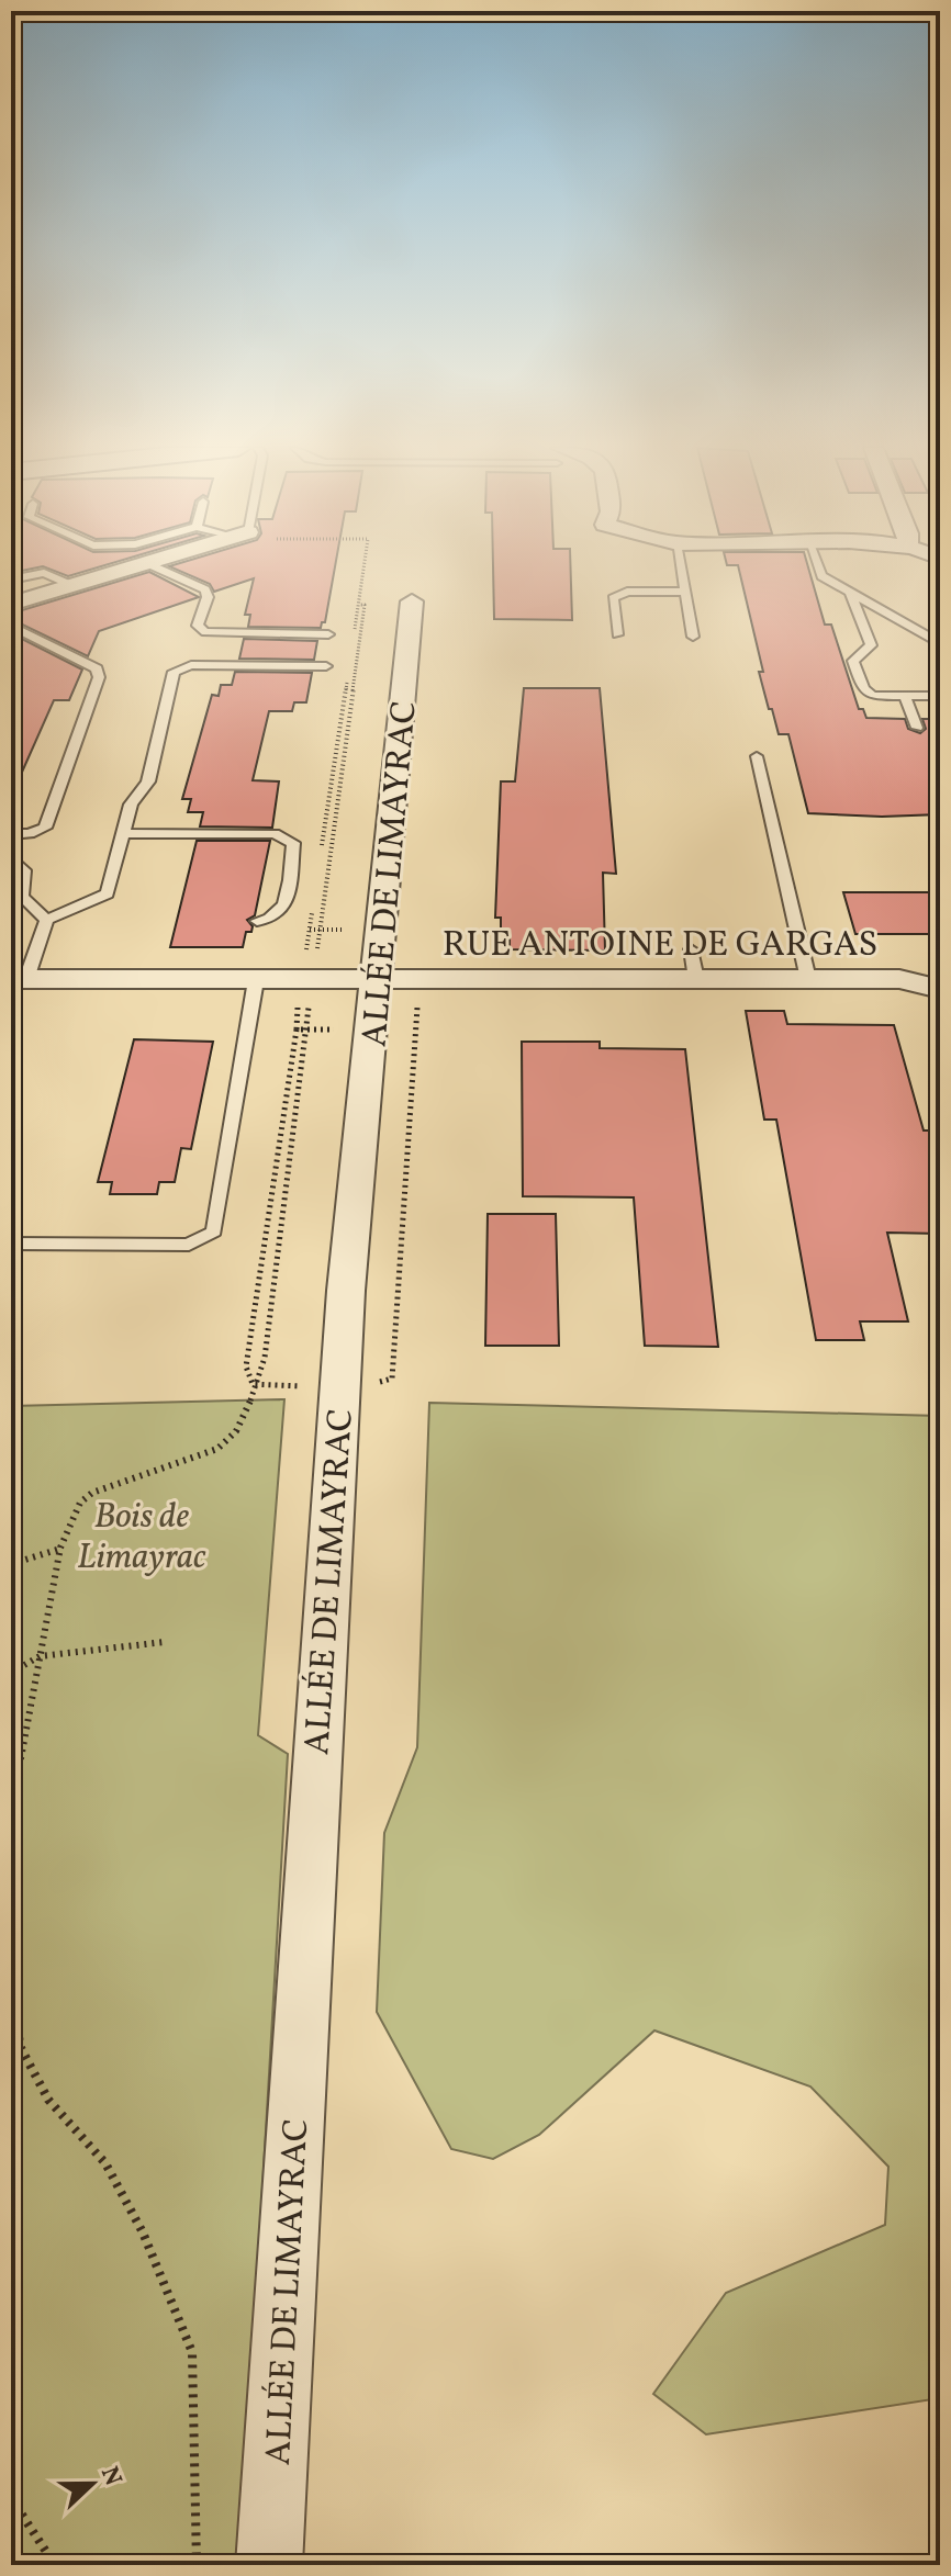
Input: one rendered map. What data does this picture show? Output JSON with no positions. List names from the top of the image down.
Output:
{
  "streets": {
    "street": ["ALLÉE DE LIMAYRAC", "RUE ANTOINE DE GARGAS"]
  },
  "crossings": [
    ["ALLÉE DE LIMAYRAC", "RUE ANTOINE DE GARGAS"]
  ],
  "parks": ["Bois de Limayrac"],
  "north": "right"
}
